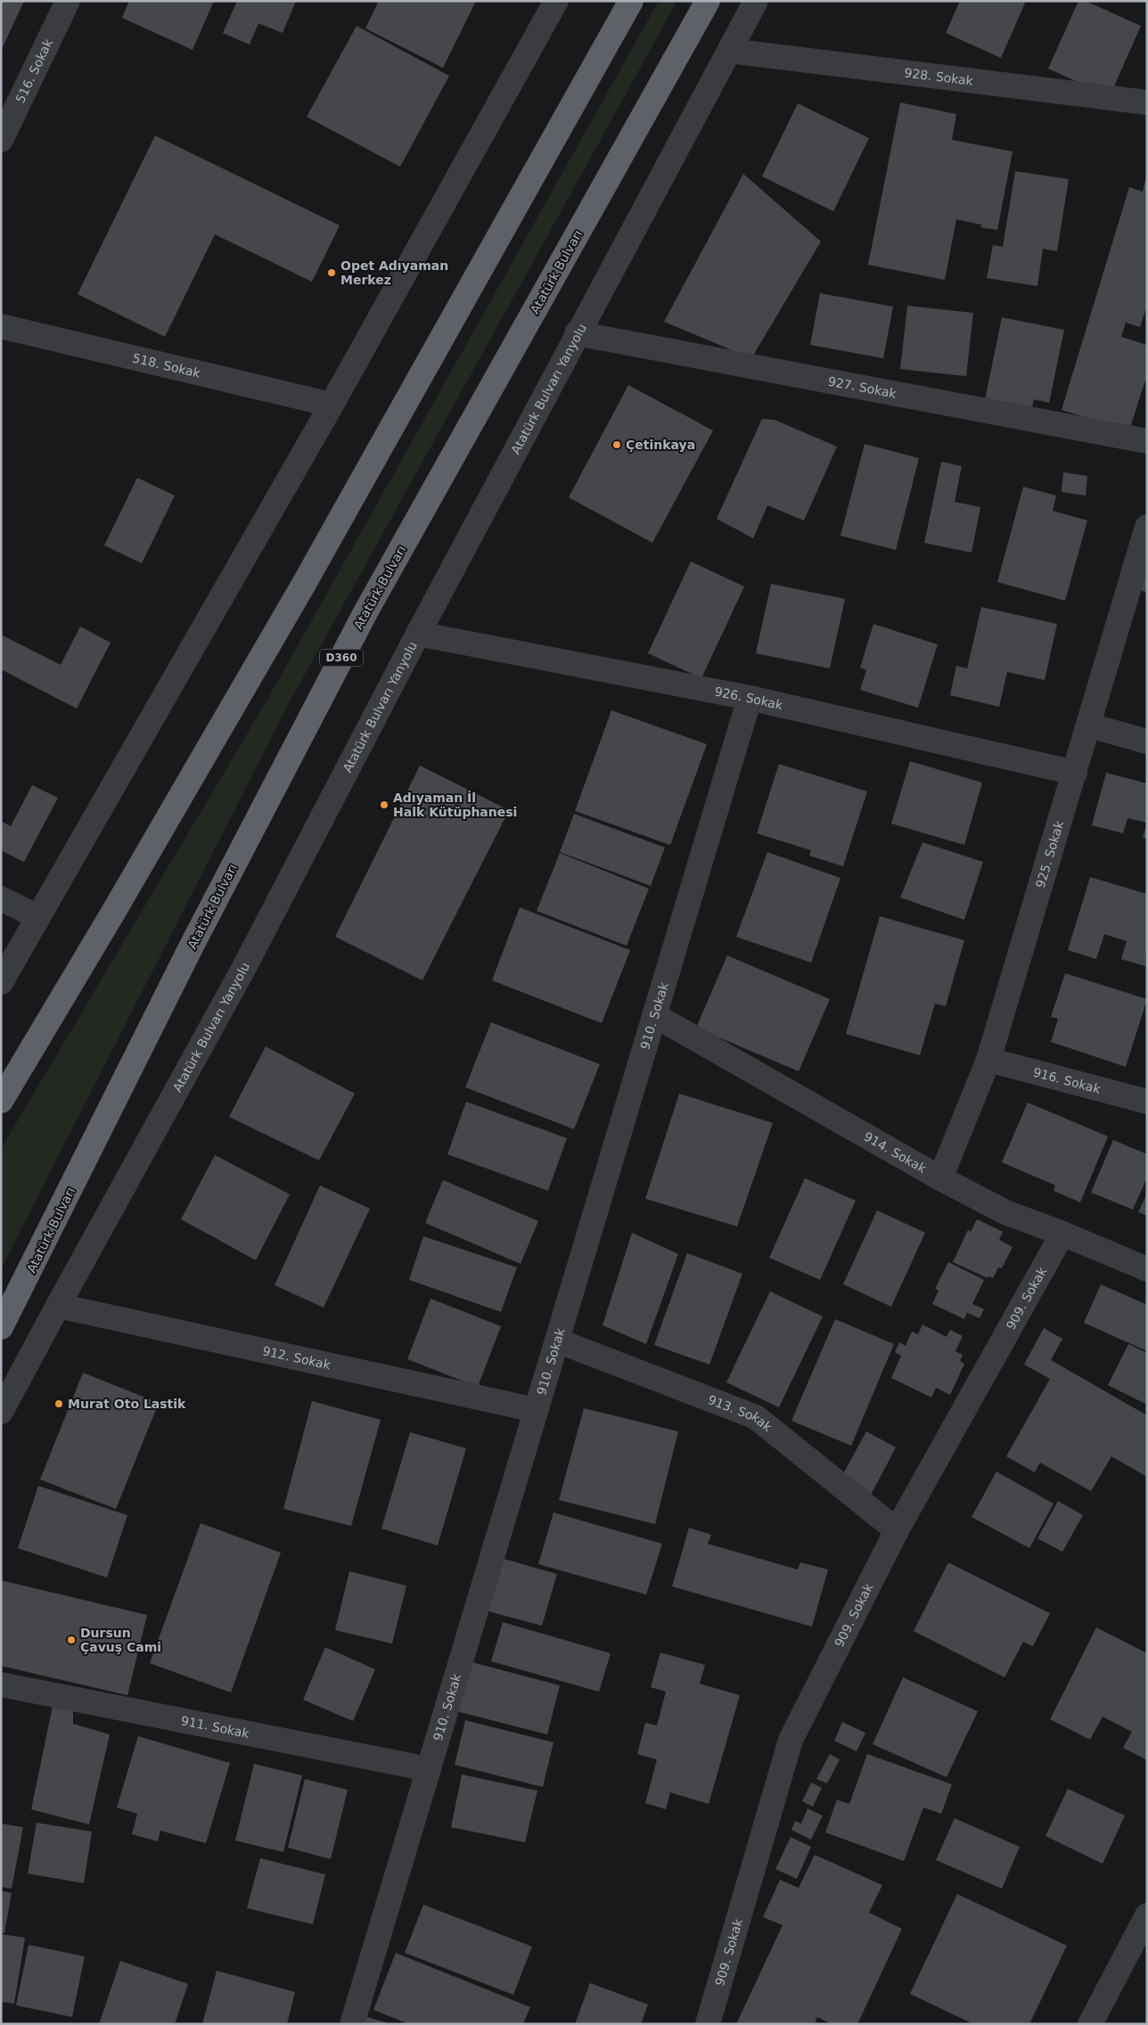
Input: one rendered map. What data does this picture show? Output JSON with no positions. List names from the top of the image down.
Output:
{
  "streets": {
    "highway": ["Atatürk Bulvarı", "D360"],
    "street": [
      "516. Sokak",
      "928. Sokak",
      "518. Sokak",
      "Atatürk Bulvarı Yanyolu",
      "927. Sokak",
      "926. Sokak",
      "925. Sokak",
      "910. Sokak",
      "916. Sokak",
      "914. Sokak",
      "909. Sokak",
      "912. Sokak",
      "913. Sokak",
      "911. Sokak"
    ]
  },
  "crossings": [
    ["928. Sokak", "Atatürk Bulvarı Yanyolu"],
    ["Atatürk Bulvarı Yanyolu", "927. Sokak"],
    ["Atatürk Bulvarı Yanyolu", "926. Sokak"],
    ["Atatürk Bulvarı Yanyolu", "912. Sokak"],
    ["926. Sokak", "925. Sokak"],
    ["926. Sokak", "910. Sokak"],
    ["925. Sokak", "916. Sokak"],
    ["925. Sokak", "914. Sokak"],
    ["910. Sokak", "914. Sokak"],
    ["910. Sokak", "912. Sokak"],
    ["910. Sokak", "913. Sokak"],
    ["910. Sokak", "911. Sokak"],
    ["914. Sokak", "909. Sokak"],
    ["909. Sokak", "913. Sokak"]
  ],
  "places": [
    "Opet Adıyaman Merkez",
    "Çetinkaya",
    "Adıyaman İl Halk Kütüphanesi",
    "Murat Oto Lastik",
    "Dursun Çavuş Cami"
  ]
}
